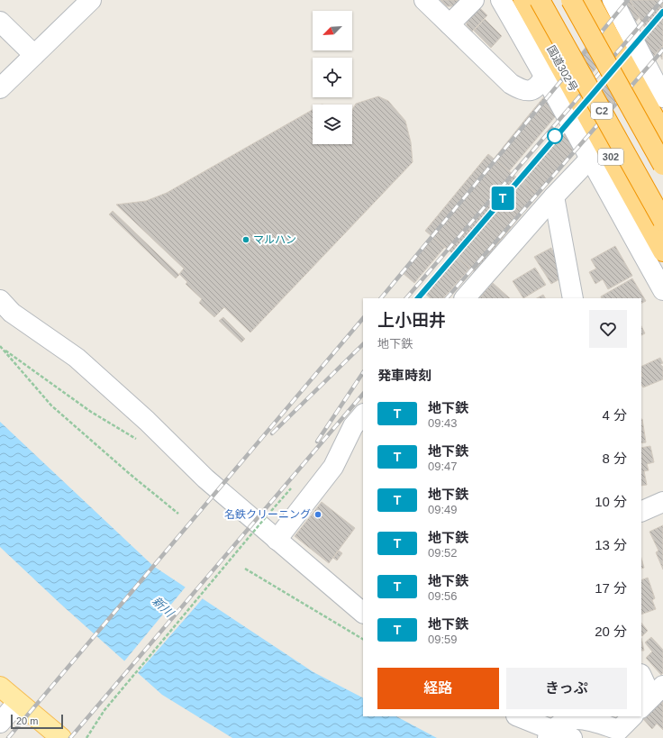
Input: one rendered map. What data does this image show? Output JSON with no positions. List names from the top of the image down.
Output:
{
  "streets": {
    "highway": ["国道302号", "C2", "302"]
  },
  "water": ["新川"],
  "places": ["マルハン", "名鉄クリーニング"],
  "lines": ["metro line T"],
  "scale_bar": "20 m",
  "north": "bottom left",
  "page": {
    "on_map": "T",
    "heading": [
      ["上小田井", "地下鉄"],
      "発車時刻"
    ],
    "list": [
      {
        "mark": "T",
        "name": "地下鉄",
        "note": "09:43",
        "value": "4 分"
      },
      {
        "mark": "T",
        "name": "地下鉄",
        "note": "09:47",
        "value": "8 分"
      },
      {
        "mark": "T",
        "name": "地下鉄",
        "note": "09:49",
        "value": "10 分"
      },
      {
        "mark": "T",
        "name": "地下鉄",
        "note": "09:52",
        "value": "13 分"
      },
      {
        "mark": "T",
        "name": "地下鉄",
        "note": "09:56",
        "value": "17 分"
      },
      {
        "mark": "T",
        "name": "地下鉄",
        "note": "09:59",
        "value": "20 分"
      }
    ],
    "buttons": ["経路", "きっぷ"],
    "scale": "20 m"
  }
}
